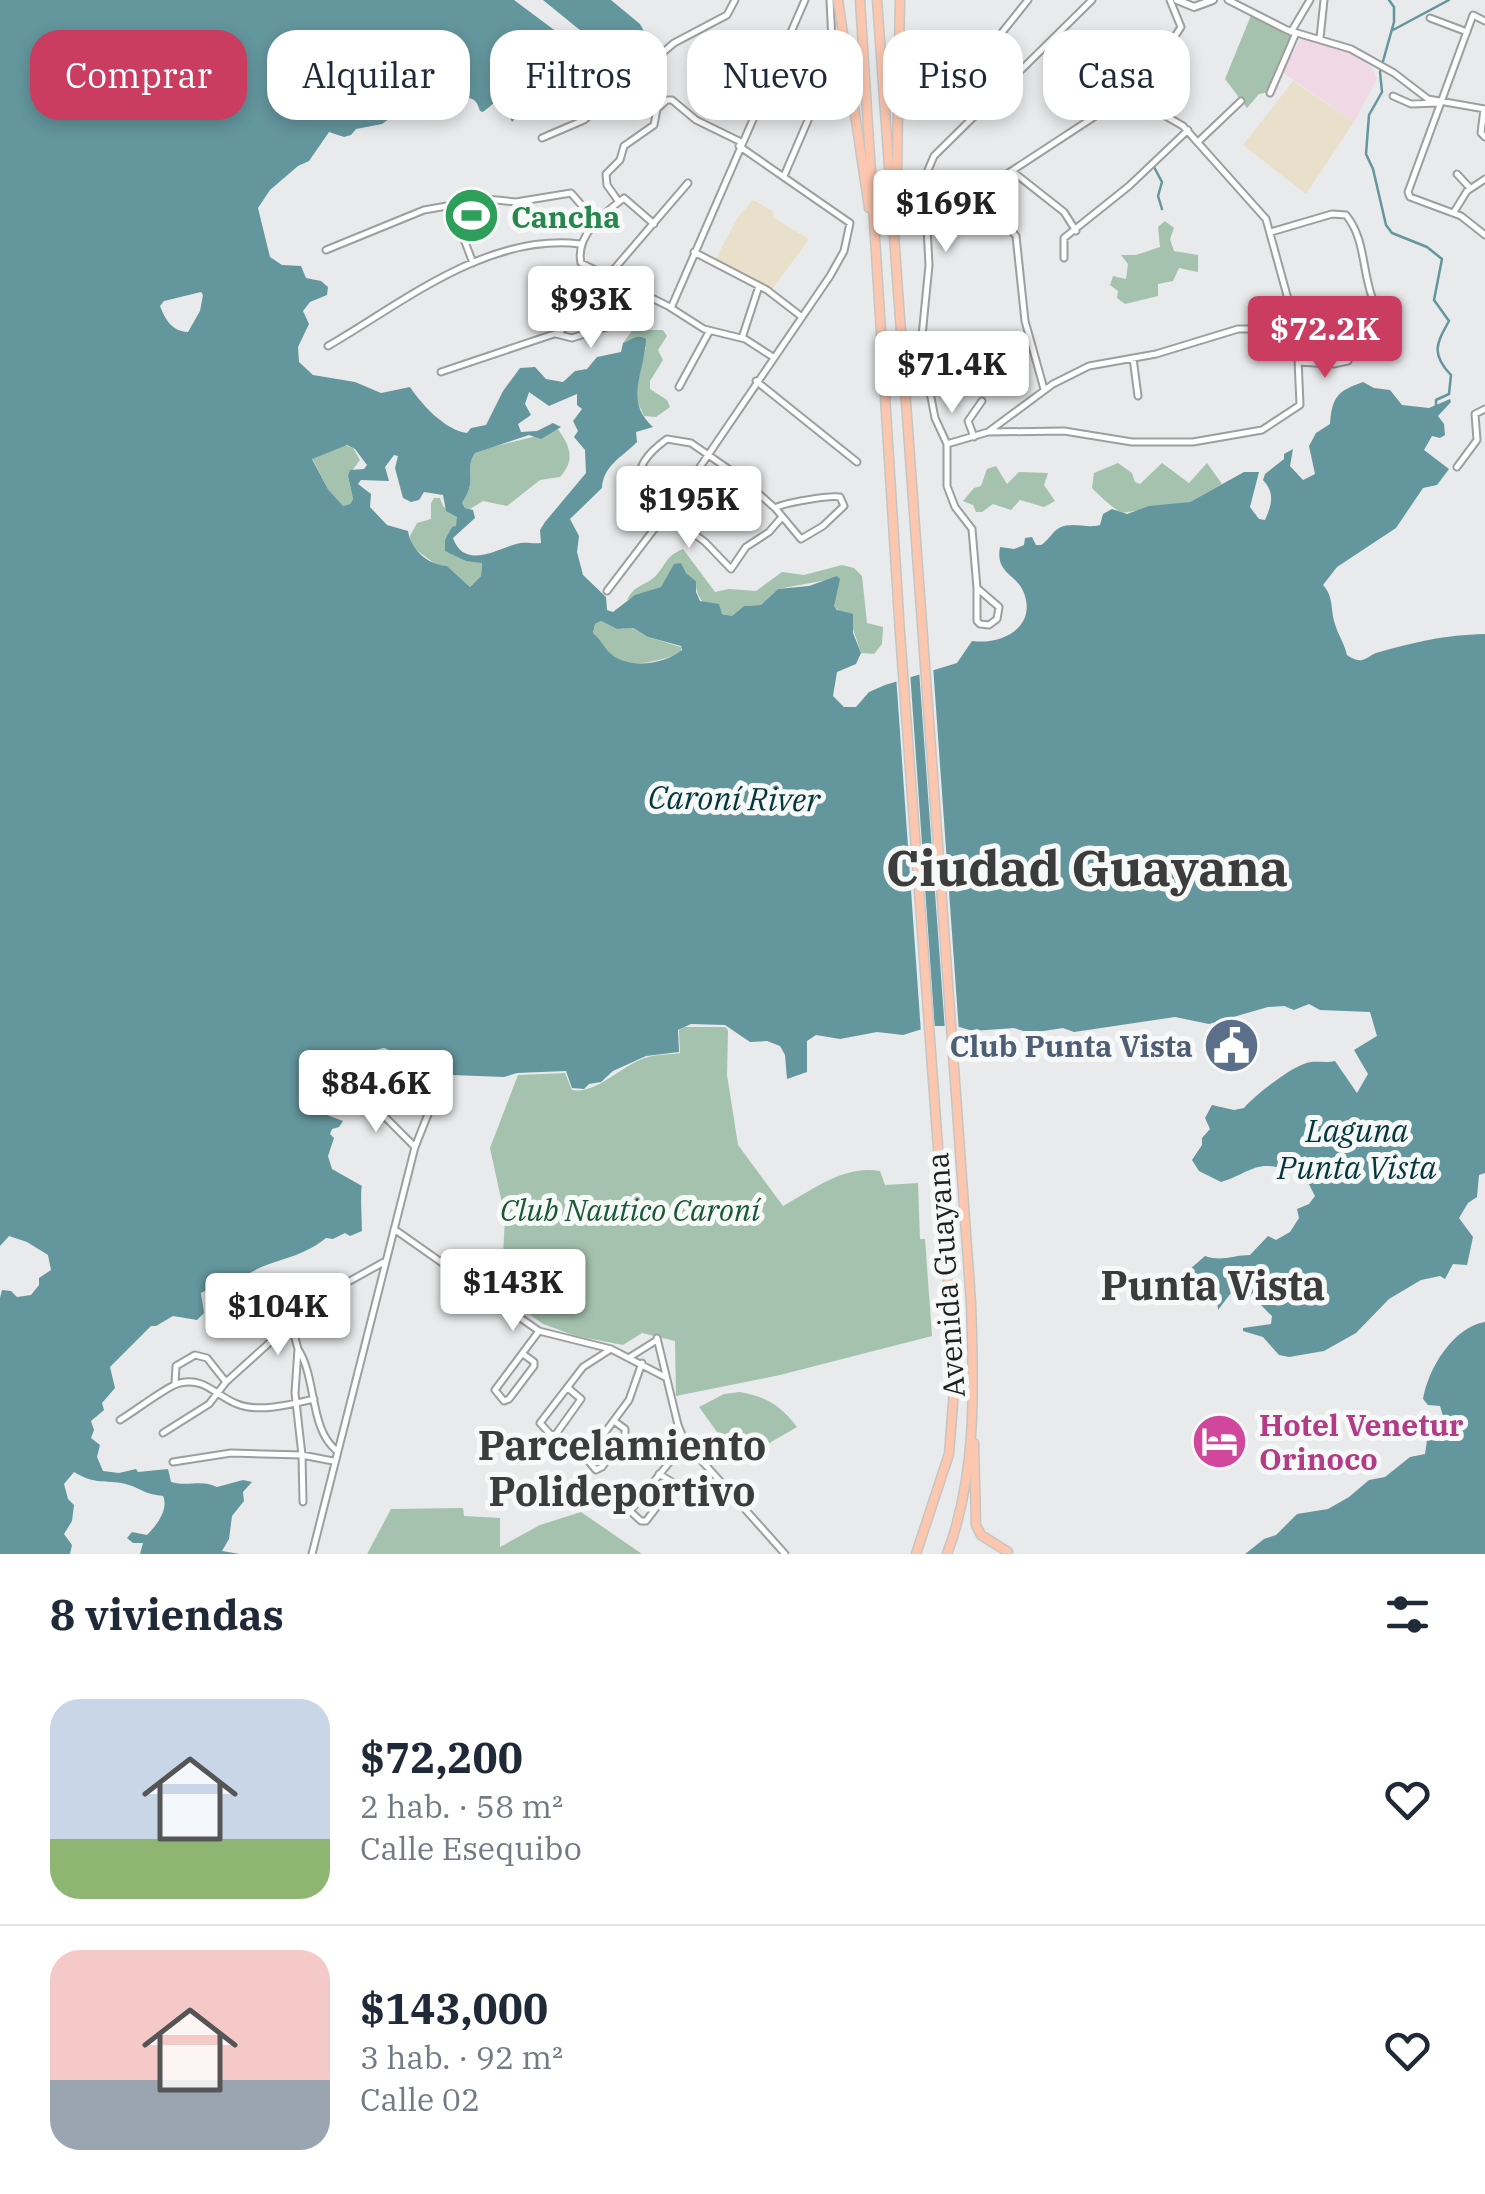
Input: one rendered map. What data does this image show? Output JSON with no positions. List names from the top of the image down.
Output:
{
  "streets": {
    "main road": ["Avenida Guayana"]
  },
  "districts": ["Ciudad Guayana", "Punta Vista", "Parcelamiento Polideportivo"],
  "water": ["Caroní River", "Laguna Punta Vista"],
  "parks": ["Club Nautico Caroní"],
  "places": {
    "sports": ["Cancha"],
    "public building": ["Club Punta Vista"],
    "hotel": ["Hotel Venetur Orinoco"]
  },
  "page": {
    "chip": [
      "Comprar",
      "Alquilar",
      "Filtros",
      "Nuevo",
      "Piso",
      "Casa"
    ],
    "price": [
      "$169K",
      "$93K",
      "$72.2K",
      "$71.4K",
      "$195K",
      "$84.6K",
      "$143K",
      "$104K"
    ],
    "heading": "8 viviendas",
    "list": [
      {
        "name": "$72,200",
        "note": "2 hab. · 58 m² · Calle Esequibo"
      },
      {
        "name": "$143,000",
        "note": "3 hab. · 92 m² · Calle 02"
      }
    ]
  }
}
